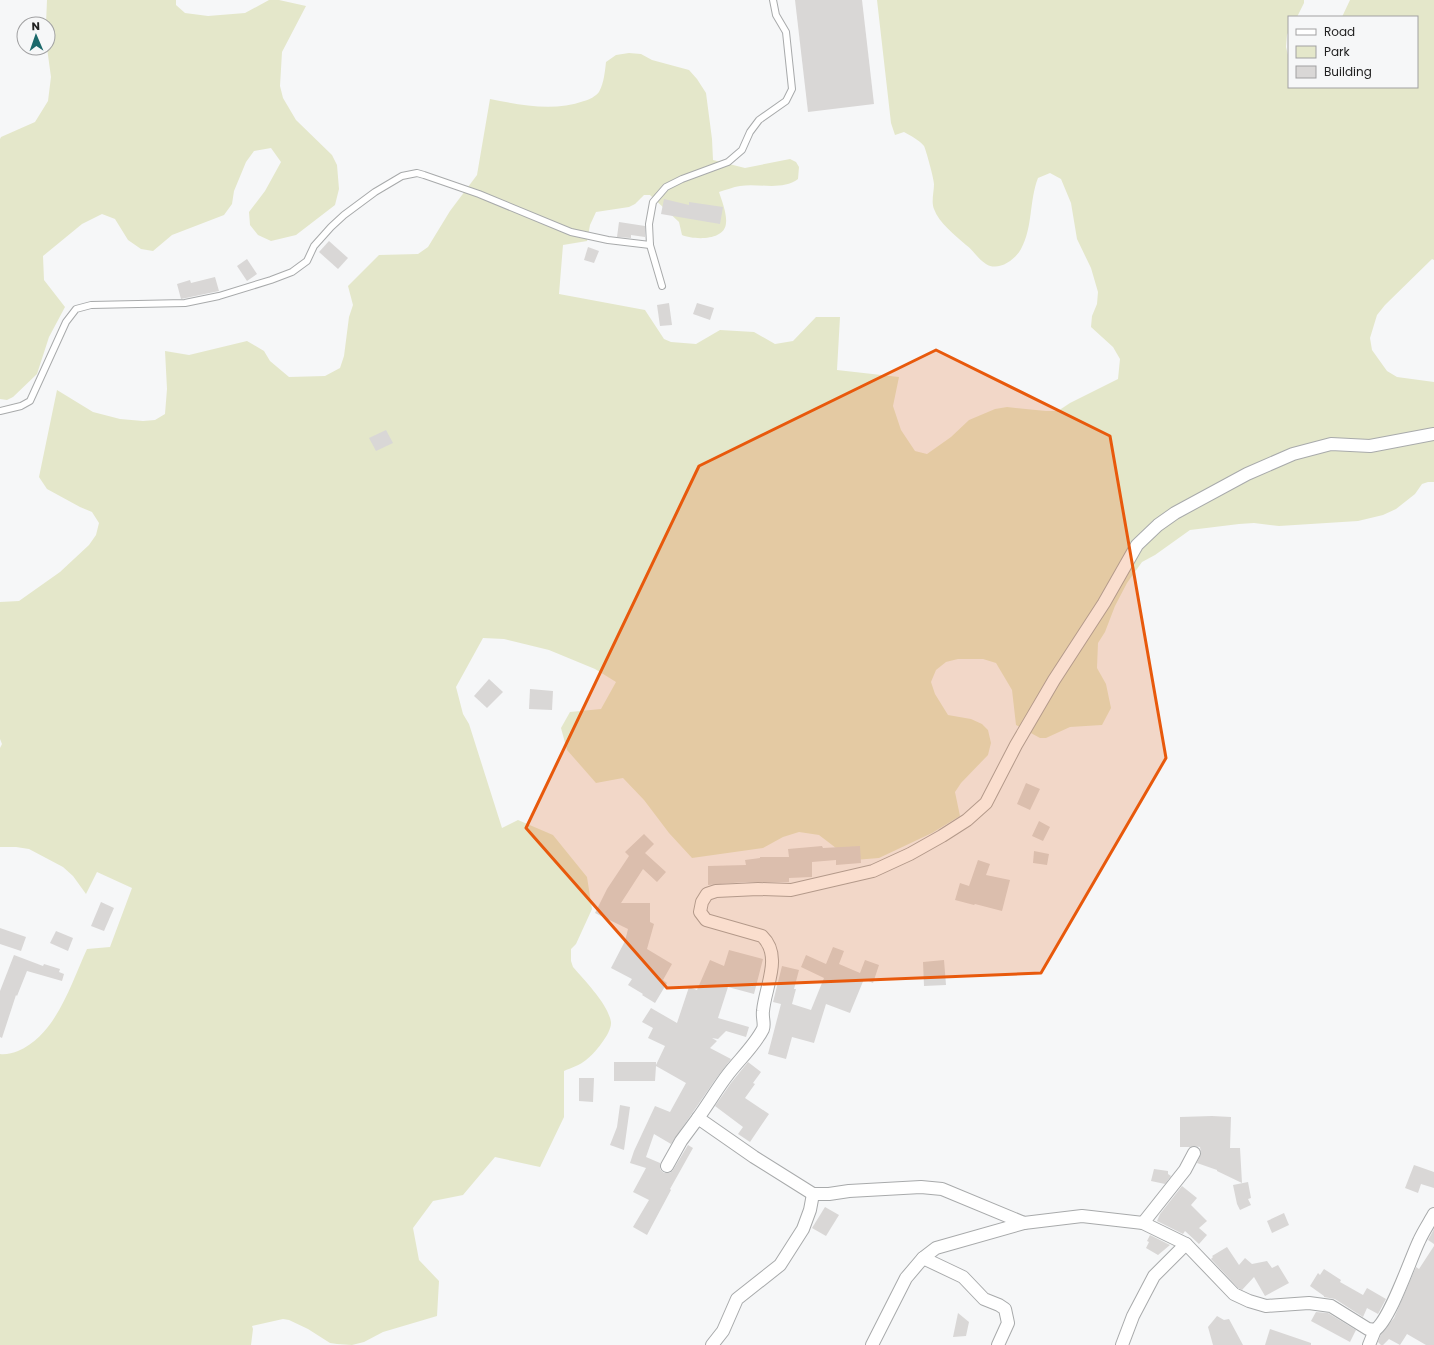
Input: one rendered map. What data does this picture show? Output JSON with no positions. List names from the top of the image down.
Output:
{
  "legend": ["Road", "Park", "Building"],
  "north": "top"
}
